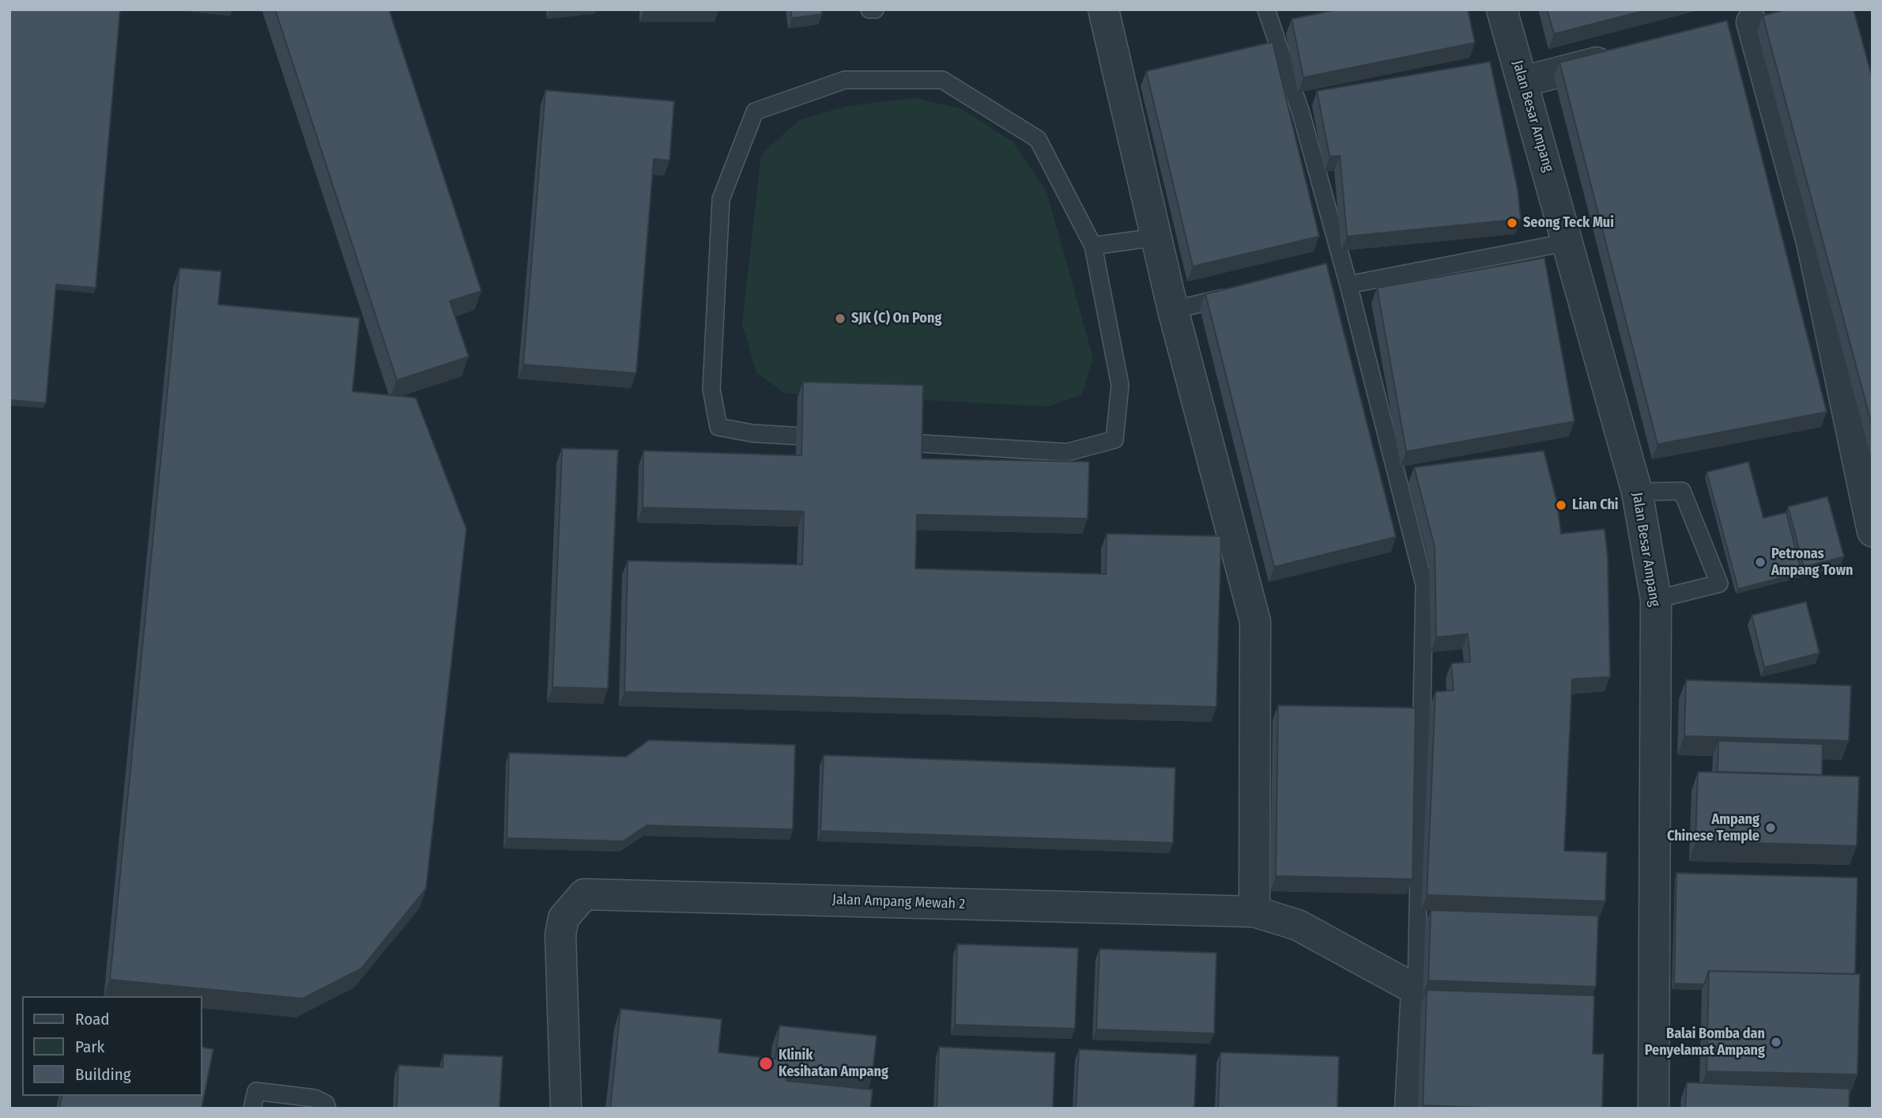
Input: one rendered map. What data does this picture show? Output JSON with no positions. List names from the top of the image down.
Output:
{
  "streets": {
    "street": ["Jalan Besar Ampang", "Jalan Ampang Mewah 2"]
  },
  "places": [
    "Seong Teck Mui",
    "SJK (C) On Pong",
    "Lian Chi",
    "Petronas Ampang Town",
    "Ampang Chinese Temple",
    "Balai Bomba dan Penyelamat Ampang",
    "Klinik Kesihatan Ampang"
  ],
  "legend": ["Road", "Park", "Building"]
}
